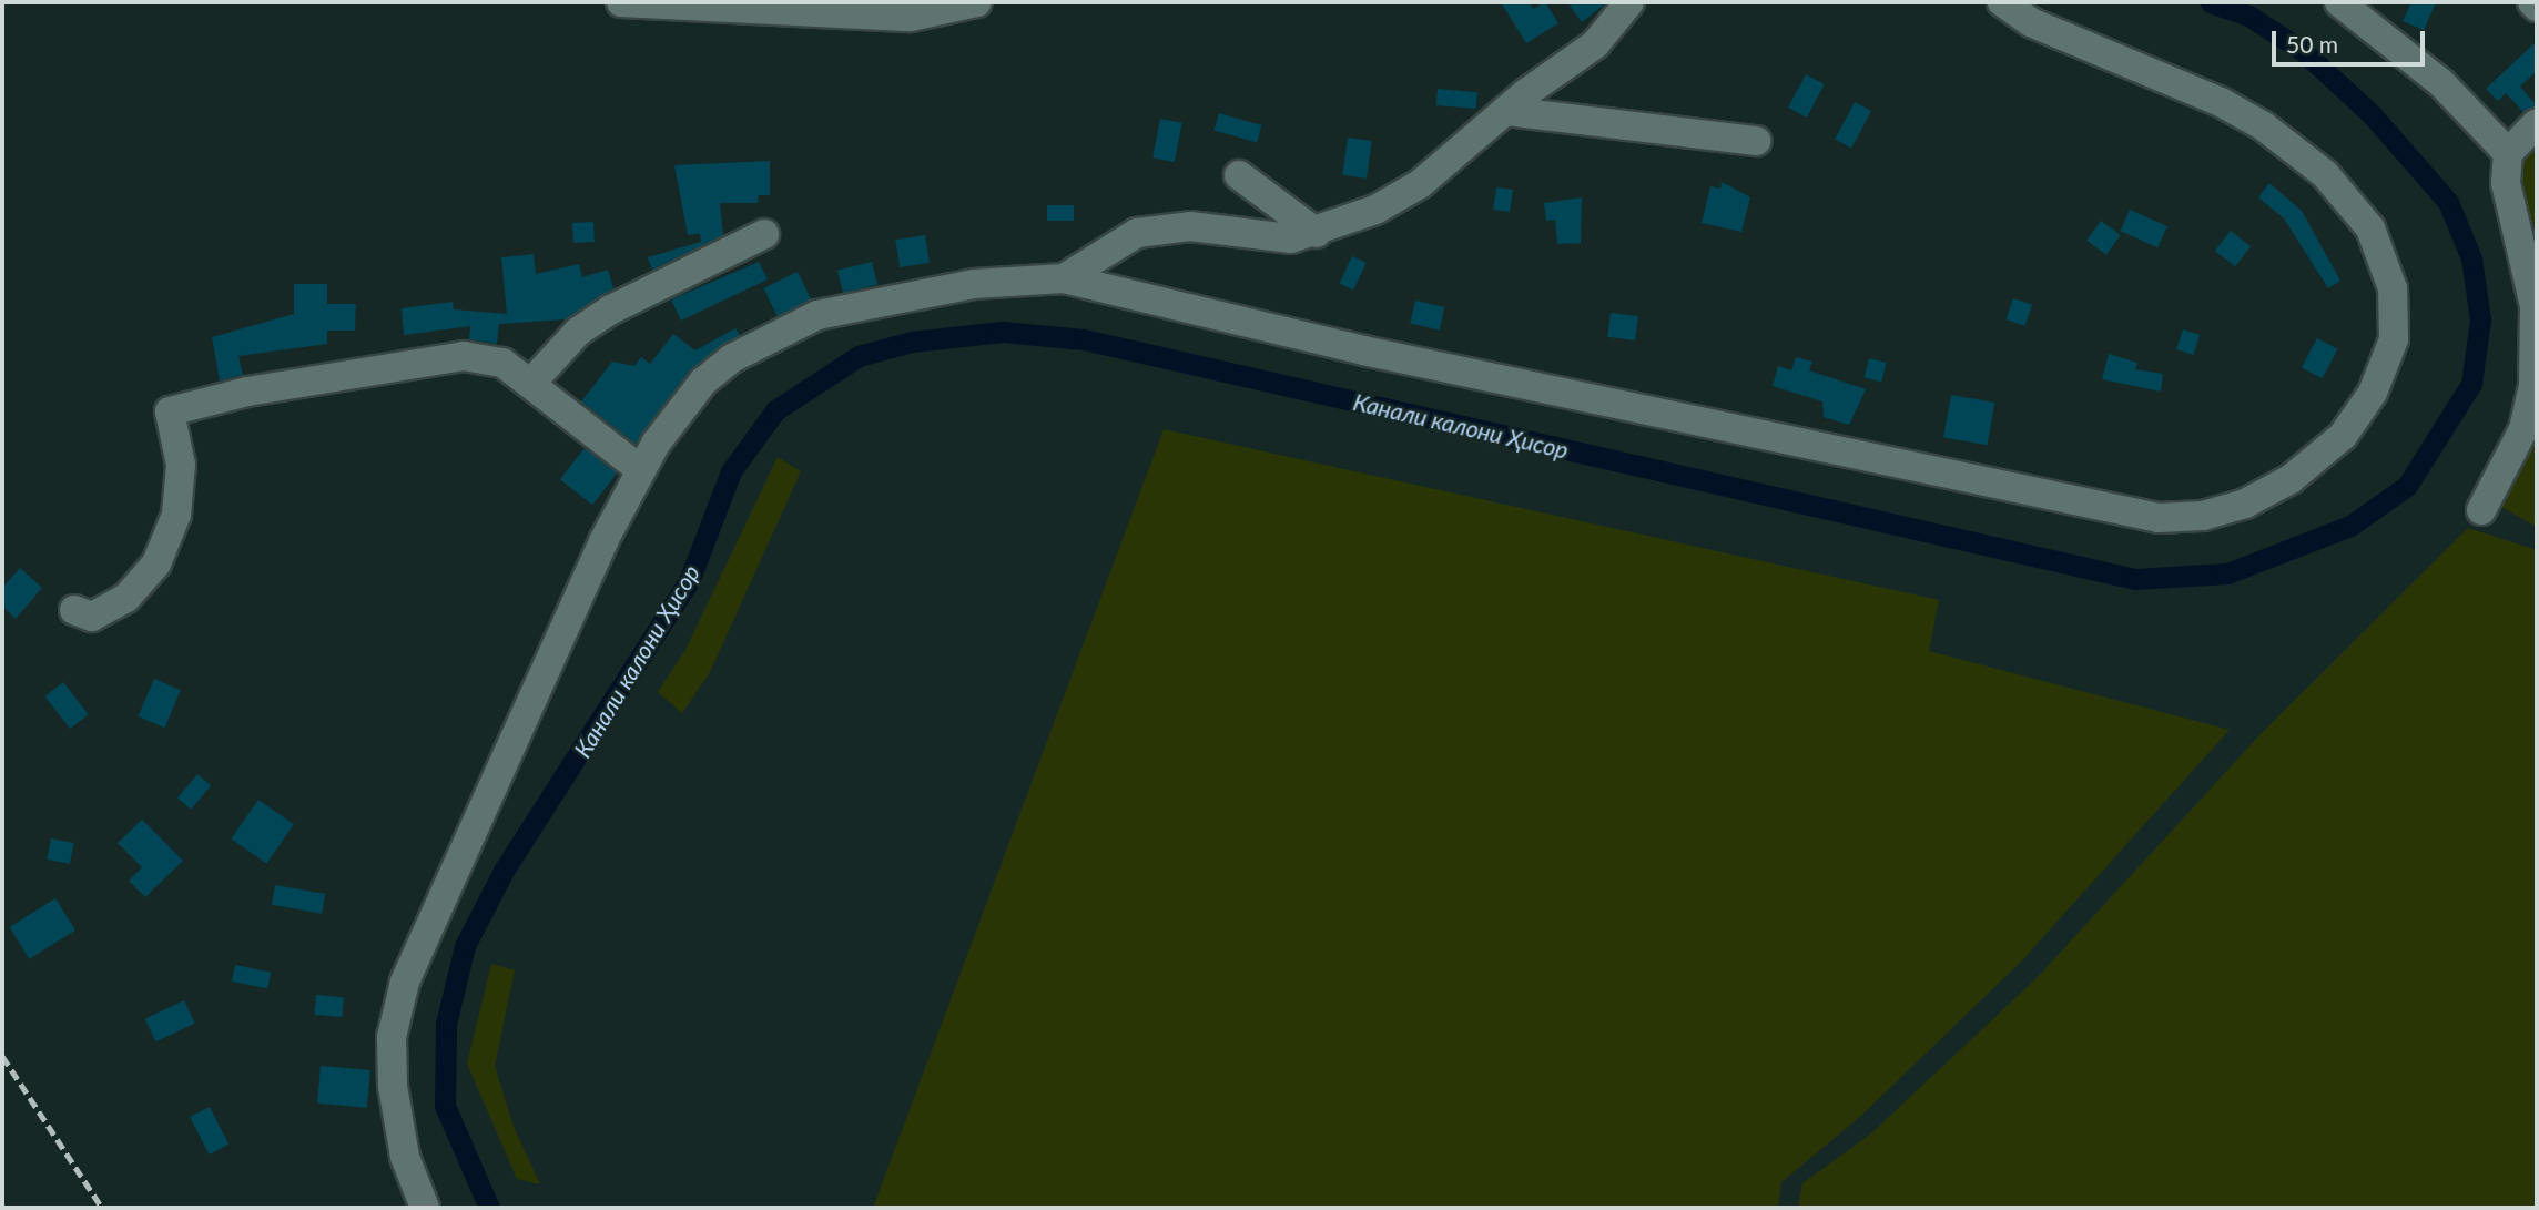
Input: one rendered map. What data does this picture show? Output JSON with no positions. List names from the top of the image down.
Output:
{
  "water": ["Канали калони Ҳисор"],
  "scale_bar": "50 m"
}
